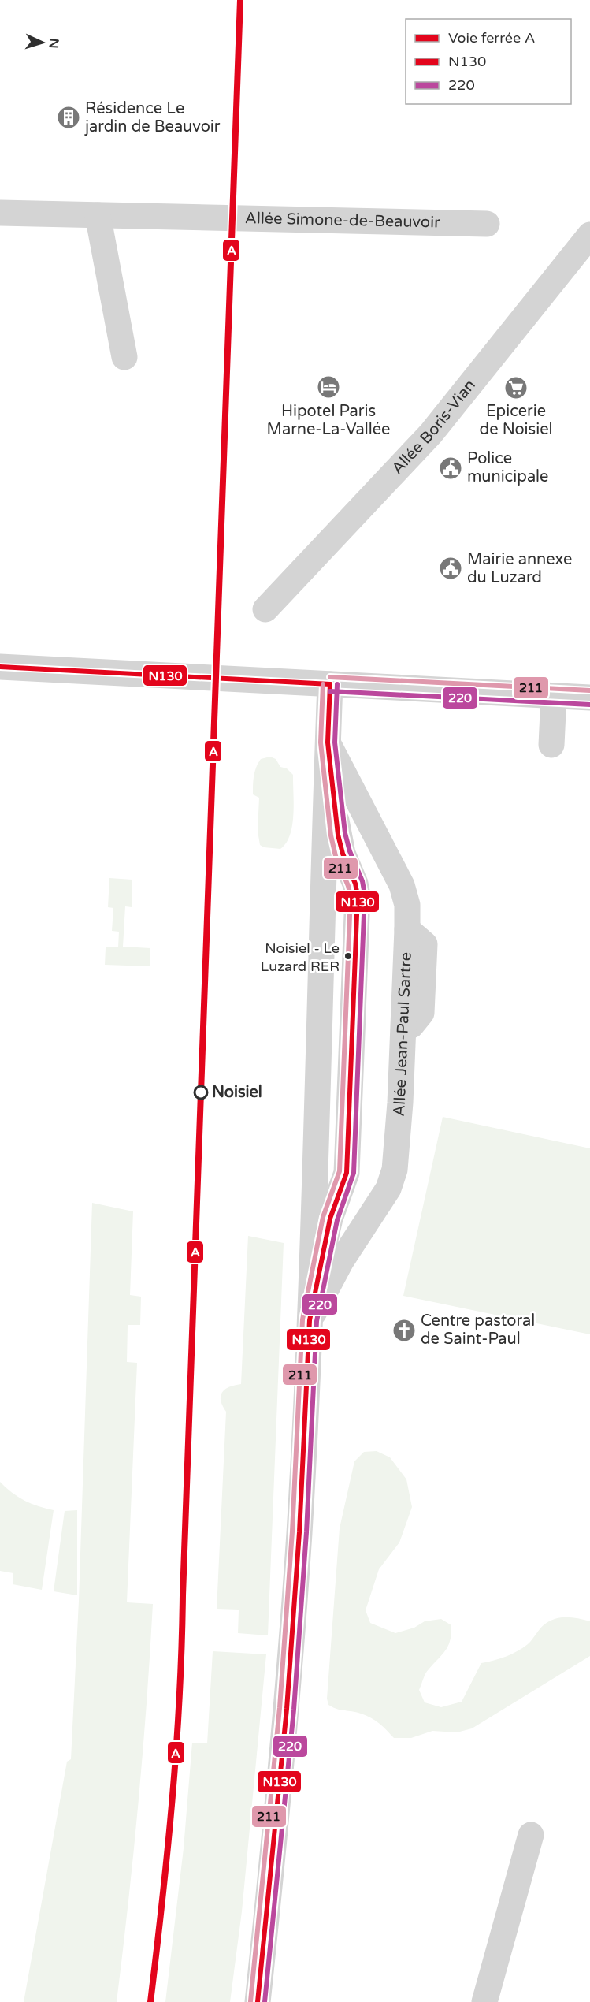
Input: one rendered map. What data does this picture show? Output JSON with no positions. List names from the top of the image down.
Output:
{
  "streets": {
    "street": ["Allée Simone-de-Beauvoir", "Allée Boris-Vian", "Allée Jean-Paul Sartre"]
  },
  "places": {
    "building": ["Résidence Le jardin de Beauvoir"],
    "hotel": ["Hipotel Paris Marne-La-Vallée"],
    "supermarket": ["Epicerie de Noisiel"],
    "public building": ["Police municipale", "Mairie annexe du Luzard"],
    "other": ["Noisiel - Le Luzard RER", "Noisiel"],
    "church": ["Centre pastoral de Saint-Paul"]
  },
  "lines": [
    "rail line A",
    "transit line N130",
    "transit line 211",
    "transit line 220"
  ],
  "legend": ["Voie ferrée A", "N130", "220"],
  "north": "right"
}
